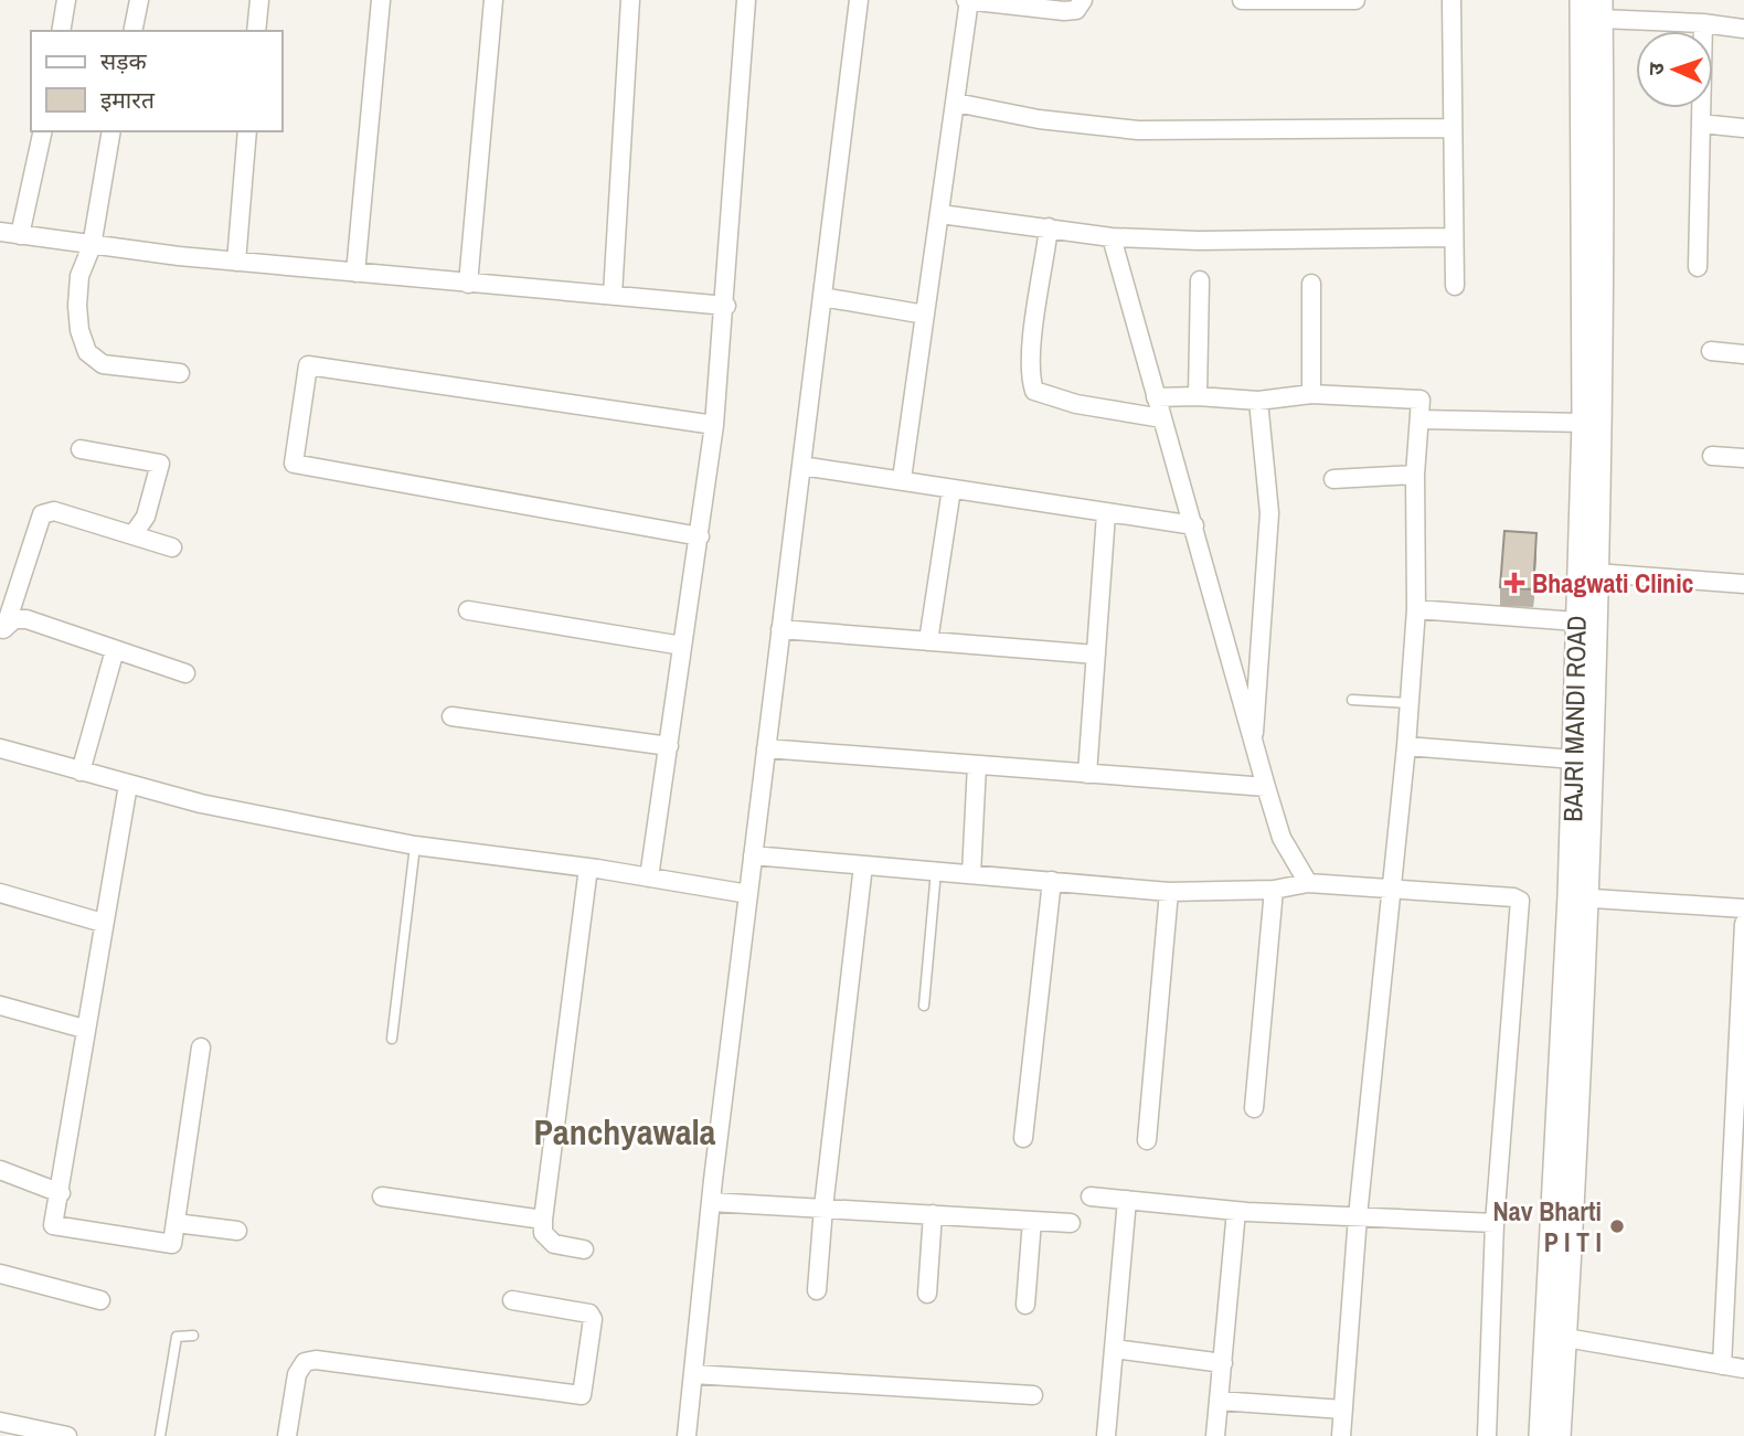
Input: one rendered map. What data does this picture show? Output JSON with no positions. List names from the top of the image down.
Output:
{
  "streets": {
    "street": ["BAJRI MANDI ROAD"]
  },
  "districts": ["Panchyawala"],
  "places": {
    "health": ["Bhagwati Clinic"],
    "other": ["Nav Bharti P I T I"]
  },
  "legend": ["सड़क", "इमारत"],
  "north": "left"
}
